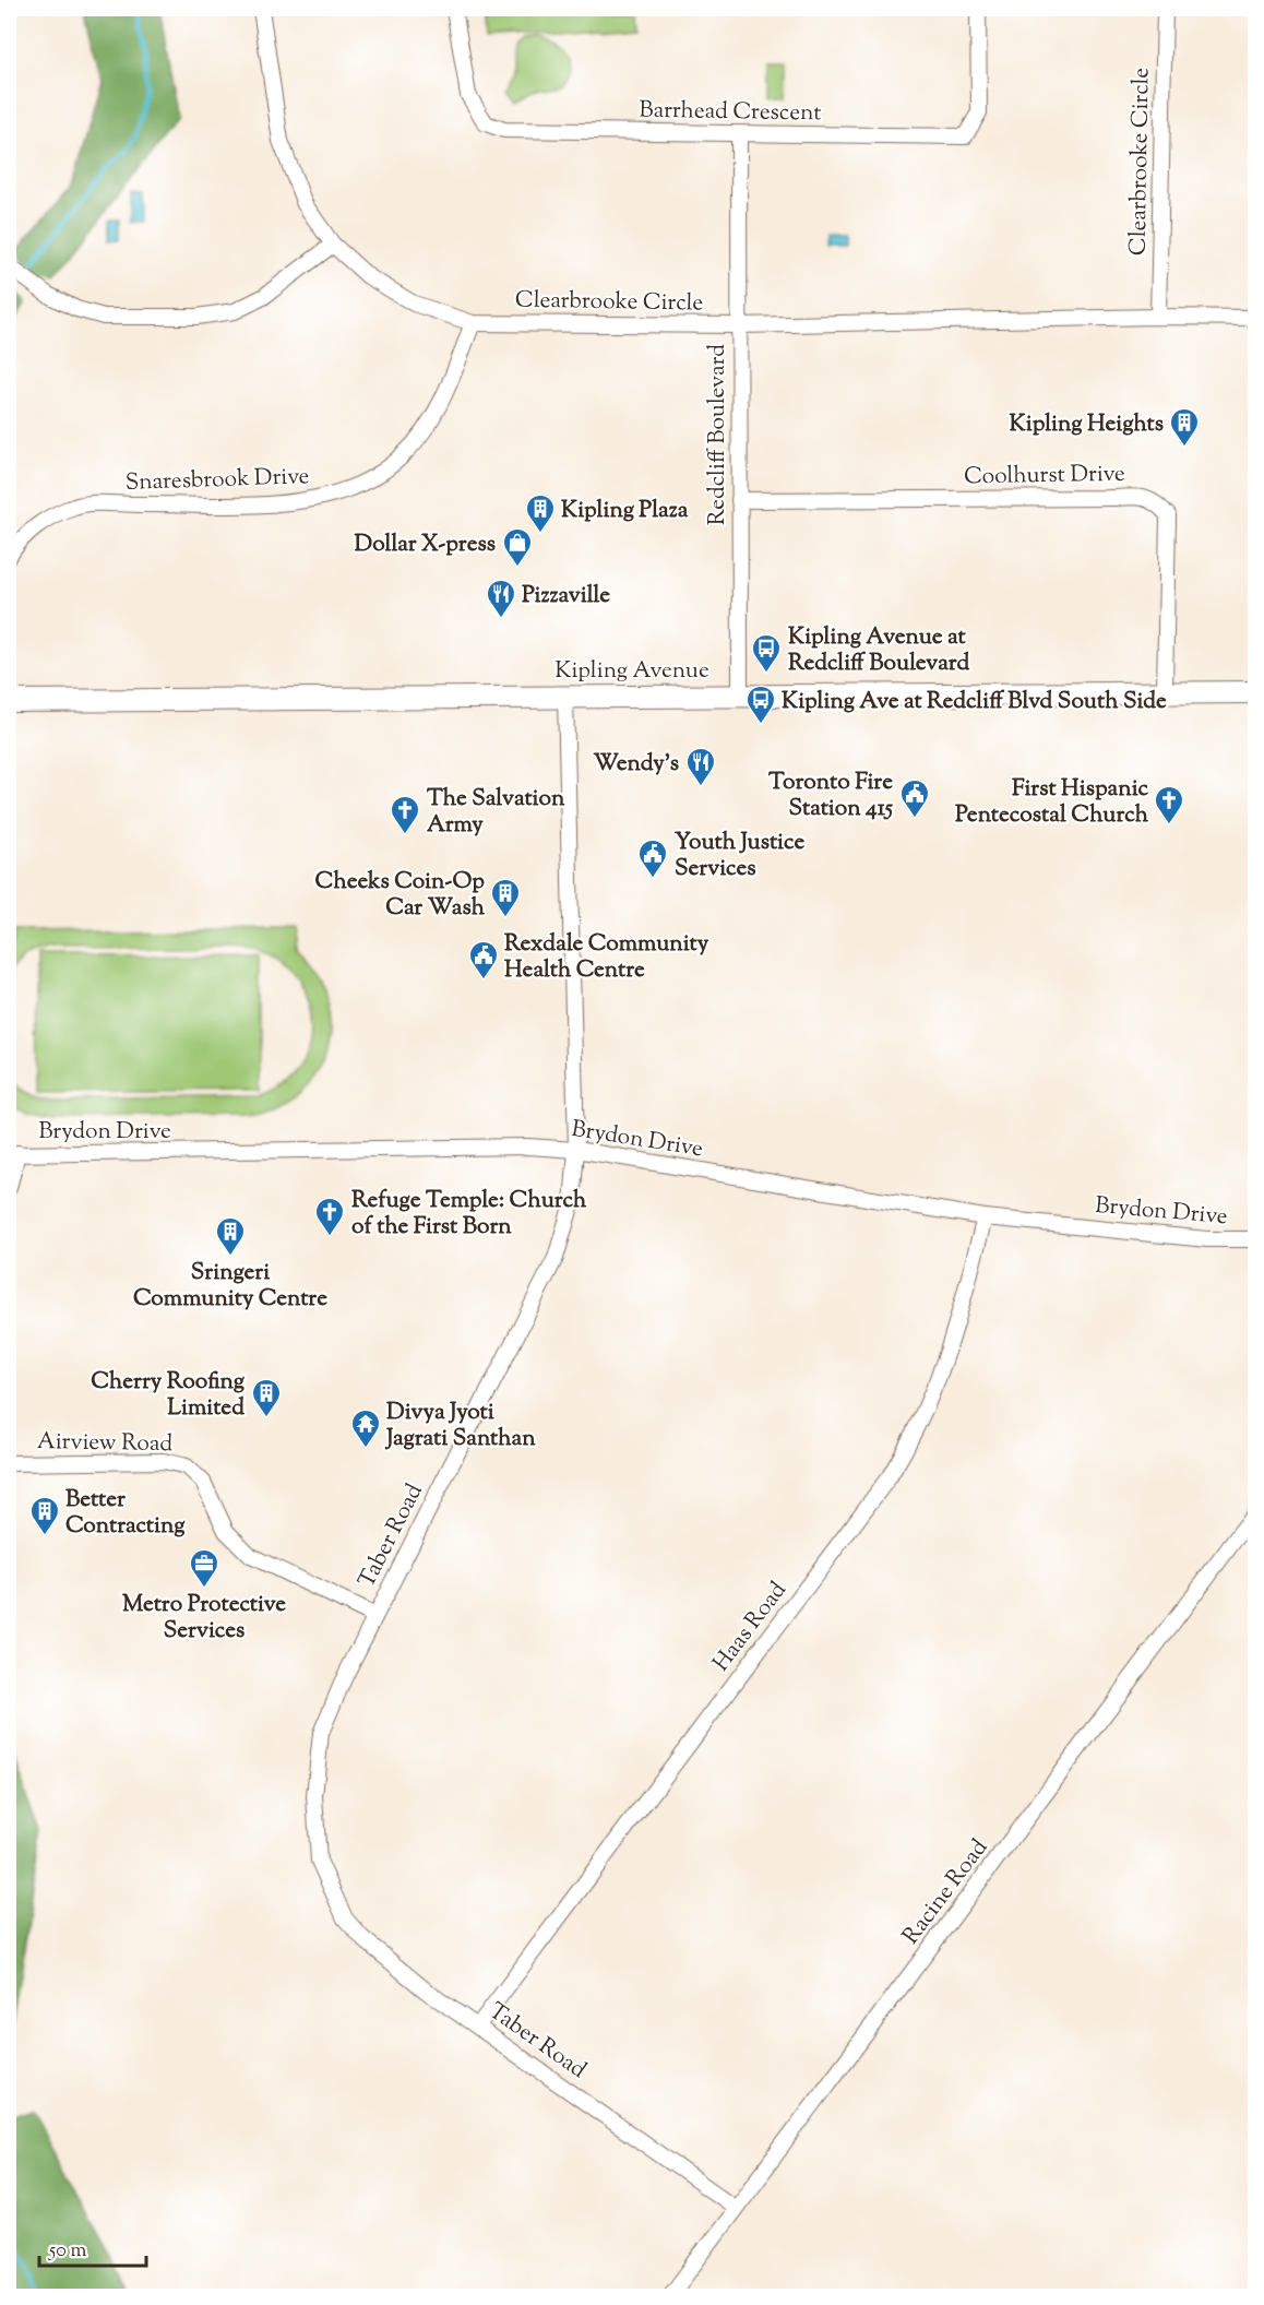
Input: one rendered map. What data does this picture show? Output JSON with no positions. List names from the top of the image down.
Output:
{
  "streets": {
    "main road": ["Kipling Avenue"],
    "street": [
      "Barrhead Crescent",
      "Clearbrooke Circle",
      "Redcliff Boulevard",
      "Coolhurst Drive",
      "Snaresbrook Drive",
      "Brydon Drive",
      "Airview Road",
      "Taber Road",
      "Haas Road",
      "Racine Road"
    ]
  },
  "crossings": [
    ["Barrhead Crescent", "Redcliff Boulevard"],
    ["Clearbrooke Circle", "Redcliff Boulevard"],
    ["Clearbrooke Circle", "Snaresbrook Drive"],
    ["Redcliff Boulevard", "Coolhurst Drive"],
    ["Redcliff Boulevard", "Kipling Avenue"],
    ["Coolhurst Drive", "Kipling Avenue"],
    ["Kipling Avenue", "Taber Road"],
    ["Brydon Drive", "Taber Road"],
    ["Brydon Drive", "Haas Road"],
    ["Airview Road", "Taber Road"],
    ["Taber Road", "Haas Road"],
    ["Taber Road", "Racine Road"]
  ],
  "places": {
    "building": [
      "Kipling Heights",
      "Kipling Plaza",
      "Cheeks Coin-Op Car Wash",
      "Sringeri Community Centre",
      "Cherry Roofing Limited",
      "Better Contracting"
    ],
    "shop": ["Dollar X-press"],
    "restaurant": ["Pizzaville", "Wendy's"],
    "bus stop": ["Kipling Avenue at Redcliff Boulevard", "Kipling Ave at Redcliff Blvd South Side"],
    "public building": ["Toronto Fire Station 415", "Youth Justice Services", "Rexdale Community Health Centre"],
    "church": ["First Hispanic Pentecostal Church", "The Salvation Army", "Refuge Temple: Church of the First Born"],
    "temple": ["Divya Jyoti Jagrati Santhan"],
    "office": ["Metro Protective Services"]
  },
  "scale_bar": "50 m"
}
